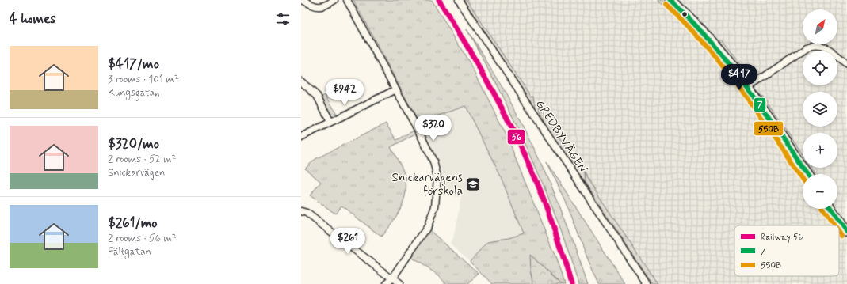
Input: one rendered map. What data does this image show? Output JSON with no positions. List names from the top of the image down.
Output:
{
  "streets": {
    "street": ["GREDBYVÄGEN"]
  },
  "places": {
    "school or university": ["Snickarvägens förskola"]
  },
  "lines": ["rail line 56", "transit line 7", "transit line 550B"],
  "legend": ["Railway 56", "7", "550B"],
  "north": "top right",
  "page": {
    "heading": "4 homes",
    "map_buttons": ["+", "−"],
    "list": [
      {
        "name": "$417/mo",
        "note": "3 rooms · 101 m² · Kungsgatan"
      },
      {
        "name": "$320/mo",
        "note": "2 rooms · 52 m² · Snickarvägen"
      },
      {
        "name": "$261/mo",
        "note": "2 rooms · 56 m² · Fältgatan"
      }
    ],
    "price": [
      "$417",
      "$942",
      "$320",
      "$261"
    ]
  }
}
